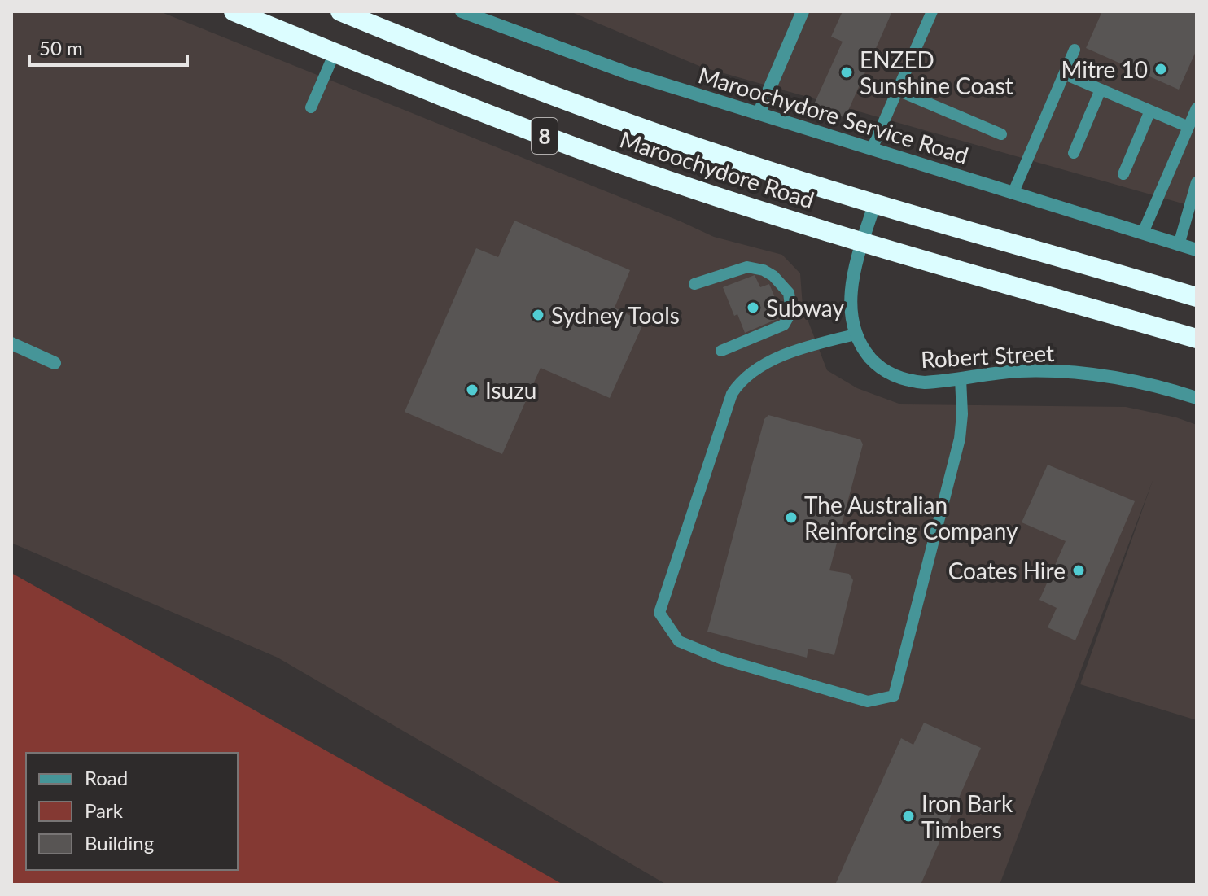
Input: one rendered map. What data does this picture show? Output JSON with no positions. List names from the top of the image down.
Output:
{
  "streets": {
    "highway": ["8", "Maroochydore Road"],
    "street": ["Maroochydore Service Road", "Robert Street"]
  },
  "crossings": [
    ["Maroochydore Road", "Robert Street"]
  ],
  "places": [
    "Mitre 10",
    "ENZED Sunshine Coast",
    "Subway",
    "Sydney Tools",
    "Isuzu",
    "The Australian Reinforcing Company",
    "Coates Hire",
    "Iron Bark Timbers"
  ],
  "legend": ["Road", "Park", "Building"],
  "scale_bar": "50 m"
}
